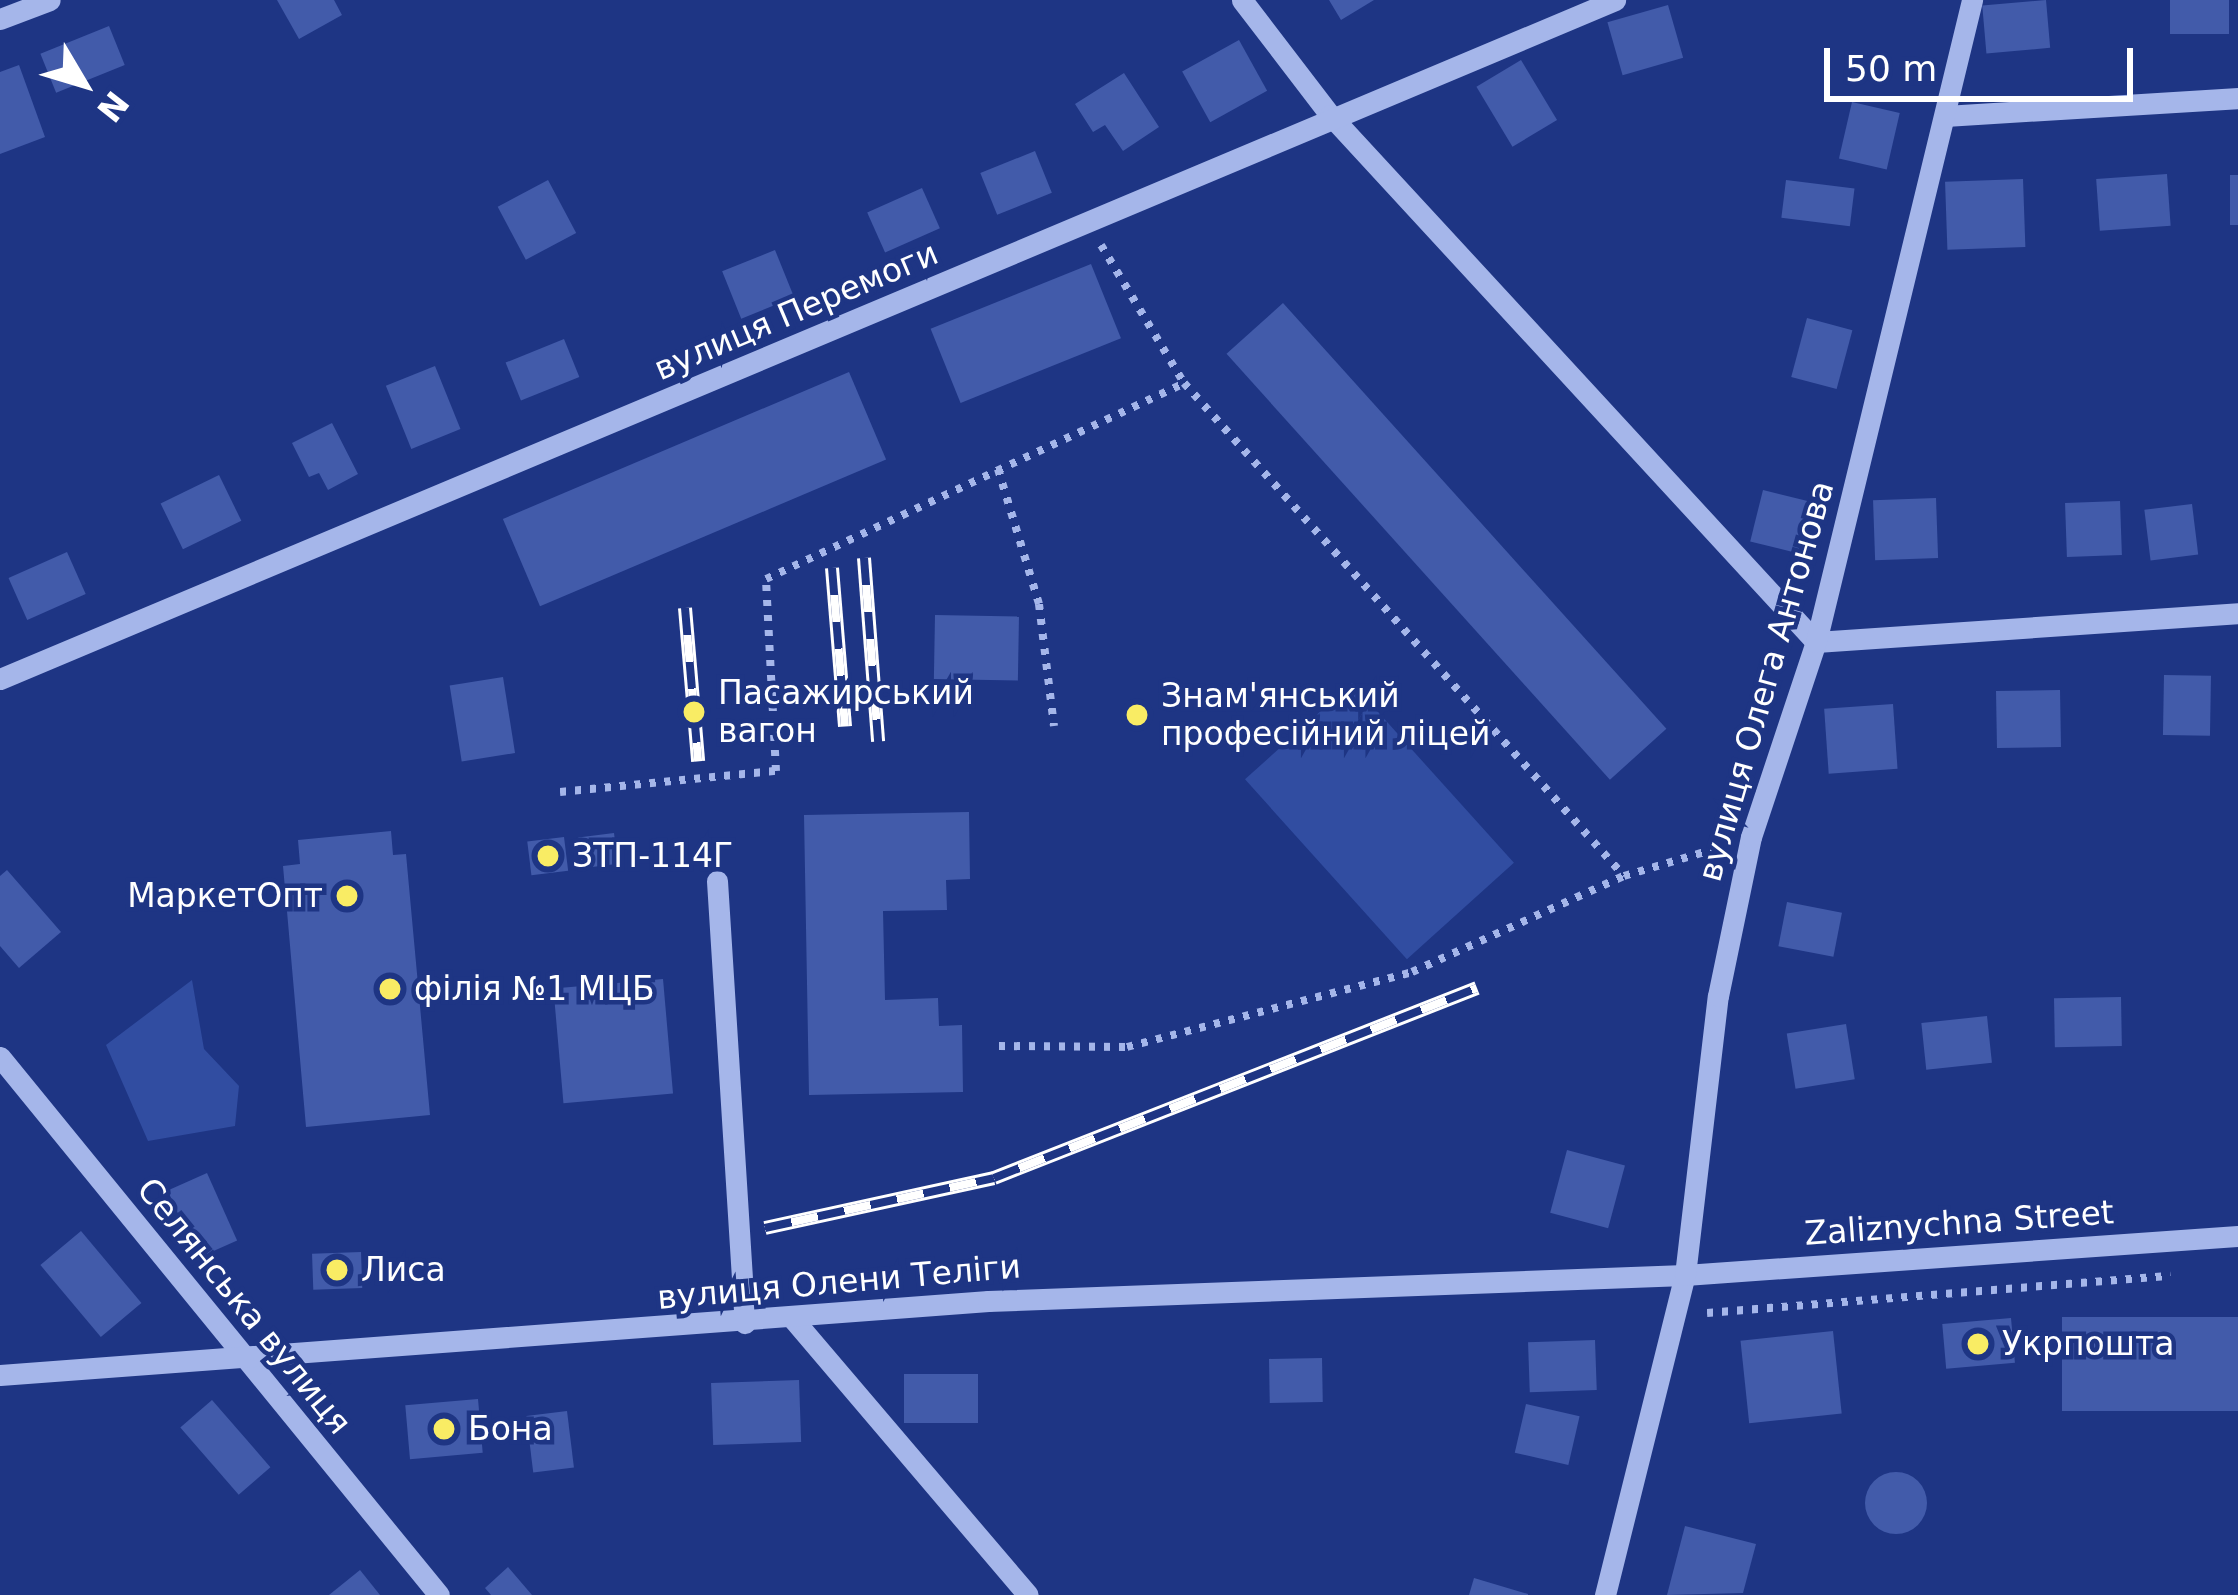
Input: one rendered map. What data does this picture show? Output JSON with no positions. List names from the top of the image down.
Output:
{
  "streets": {
    "street": [
      "вулиця Перемоги",
      "вулиця Олега Антонова",
      "Zaliznychna Street",
      "вулиця Олени Теліги",
      "Селянська вулиця"
    ]
  },
  "crossings": [
    ["вулиця Олега Антонова", "Zaliznychna Street"],
    ["вулиця Олега Антонова", "вулиця Олени Теліги"],
    ["Zaliznychna Street", "вулиця Олени Теліги"],
    ["вулиця Олени Теліги", "Селянська вулиця"]
  ],
  "places": [
    "Пасажирський вагон",
    "Знам'янський професійний ліцей",
    "ЗТП-114Г",
    "МаркетОпт",
    "філія №1 МЦБ",
    "Лиса",
    "Укрпошта",
    "Бона"
  ],
  "scale_bar": "50 m",
  "north": "bottom right"
}
